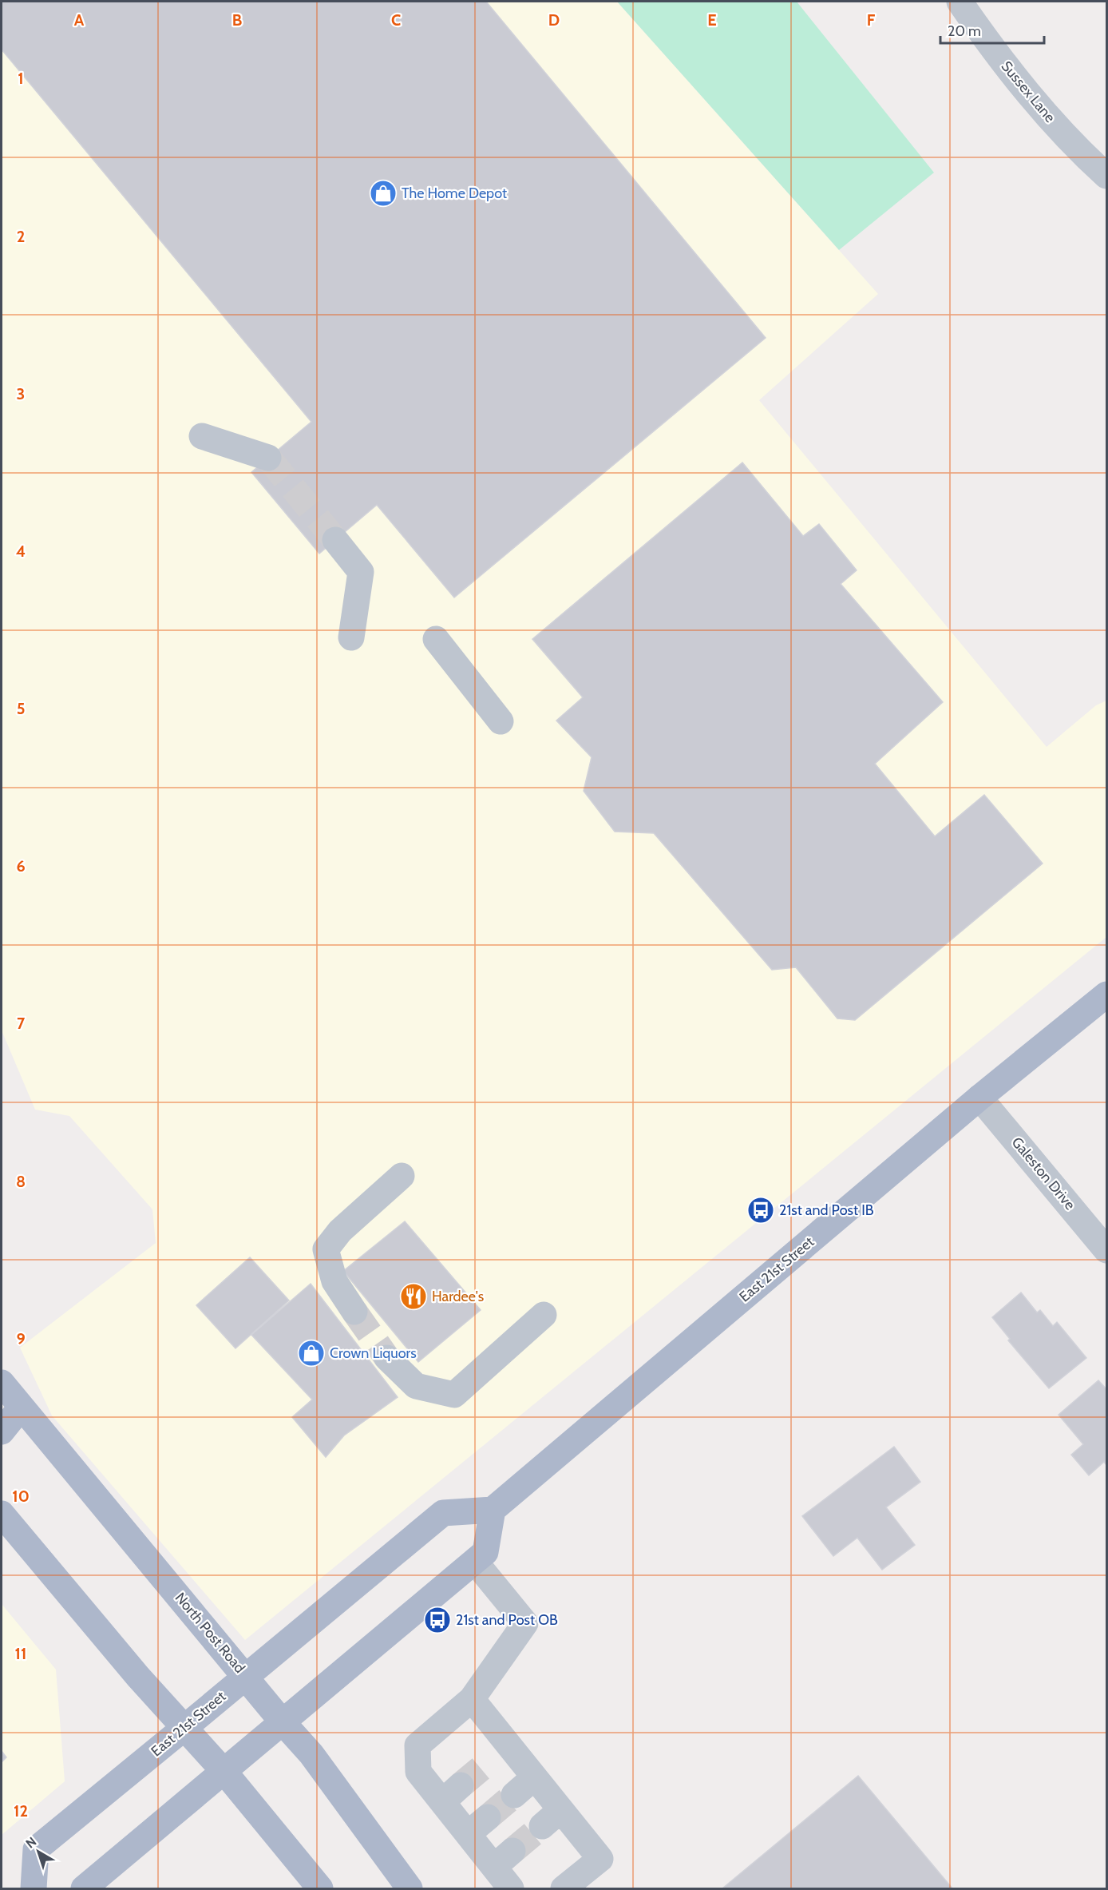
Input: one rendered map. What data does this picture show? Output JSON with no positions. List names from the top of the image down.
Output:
{
  "streets": {
    "main road": ["East 21st Street", "North Post Road"],
    "street": ["Sussex Lane", "Galeston Drive"]
  },
  "crossings": [
    ["Galeston Drive", "East 21st Street"],
    ["East 21st Street", "North Post Road"]
  ],
  "places": {
    "shop": ["The Home Depot", "Crown Liquors"],
    "bus stop": ["21st and Post IB", "21st and Post OB"],
    "restaurant": ["Hardee's"]
  },
  "scale_bar": "20 m",
  "north": "top left",
  "grid": {
    "columns": [
      "A",
      "B",
      "C",
      "D",
      "E",
      "F"
    ],
    "rows": [
      "1",
      "2",
      "3",
      "4",
      "5",
      "6",
      "7",
      "8",
      "9",
      "10",
      "11",
      "12"
    ]
  }
}
